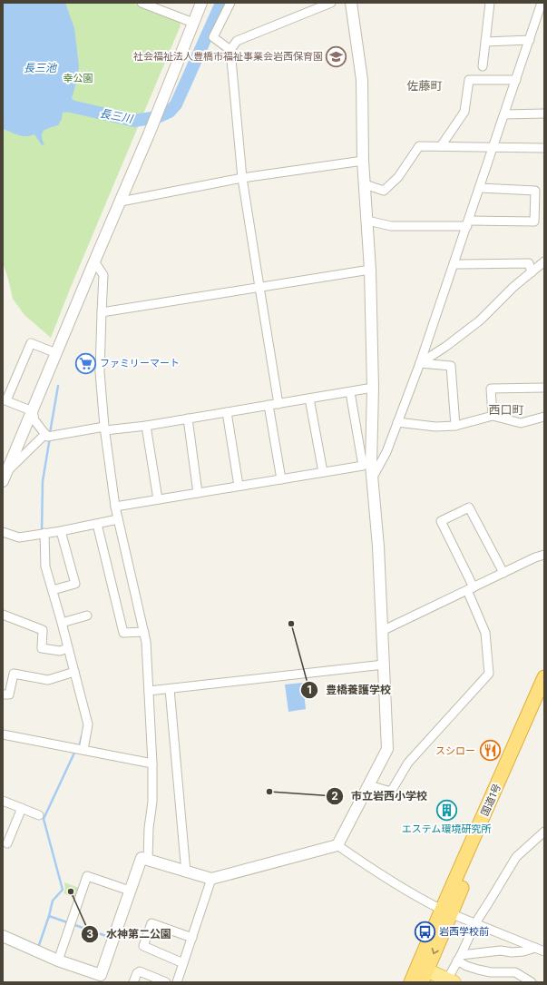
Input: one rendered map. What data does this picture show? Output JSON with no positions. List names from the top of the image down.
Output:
{
  "streets": {
    "highway": ["国道1号"]
  },
  "districts": ["佐藤町", "西口町"],
  "water": ["長三池", "長三川"],
  "parks": ["幸公園"],
  "places": {
    "school or university": ["社会福祉法人豊橋市福祉事業会岩西保育園"],
    "supermarket": ["ファミリーマート"],
    "other": ["豊橋養護学校", "市立岩西小学校", "水神第二公園"],
    "restaurant": ["スシロー"],
    "building": ["エステム環境研究所"],
    "bus stop": ["岩西学校前"]
  }
}
